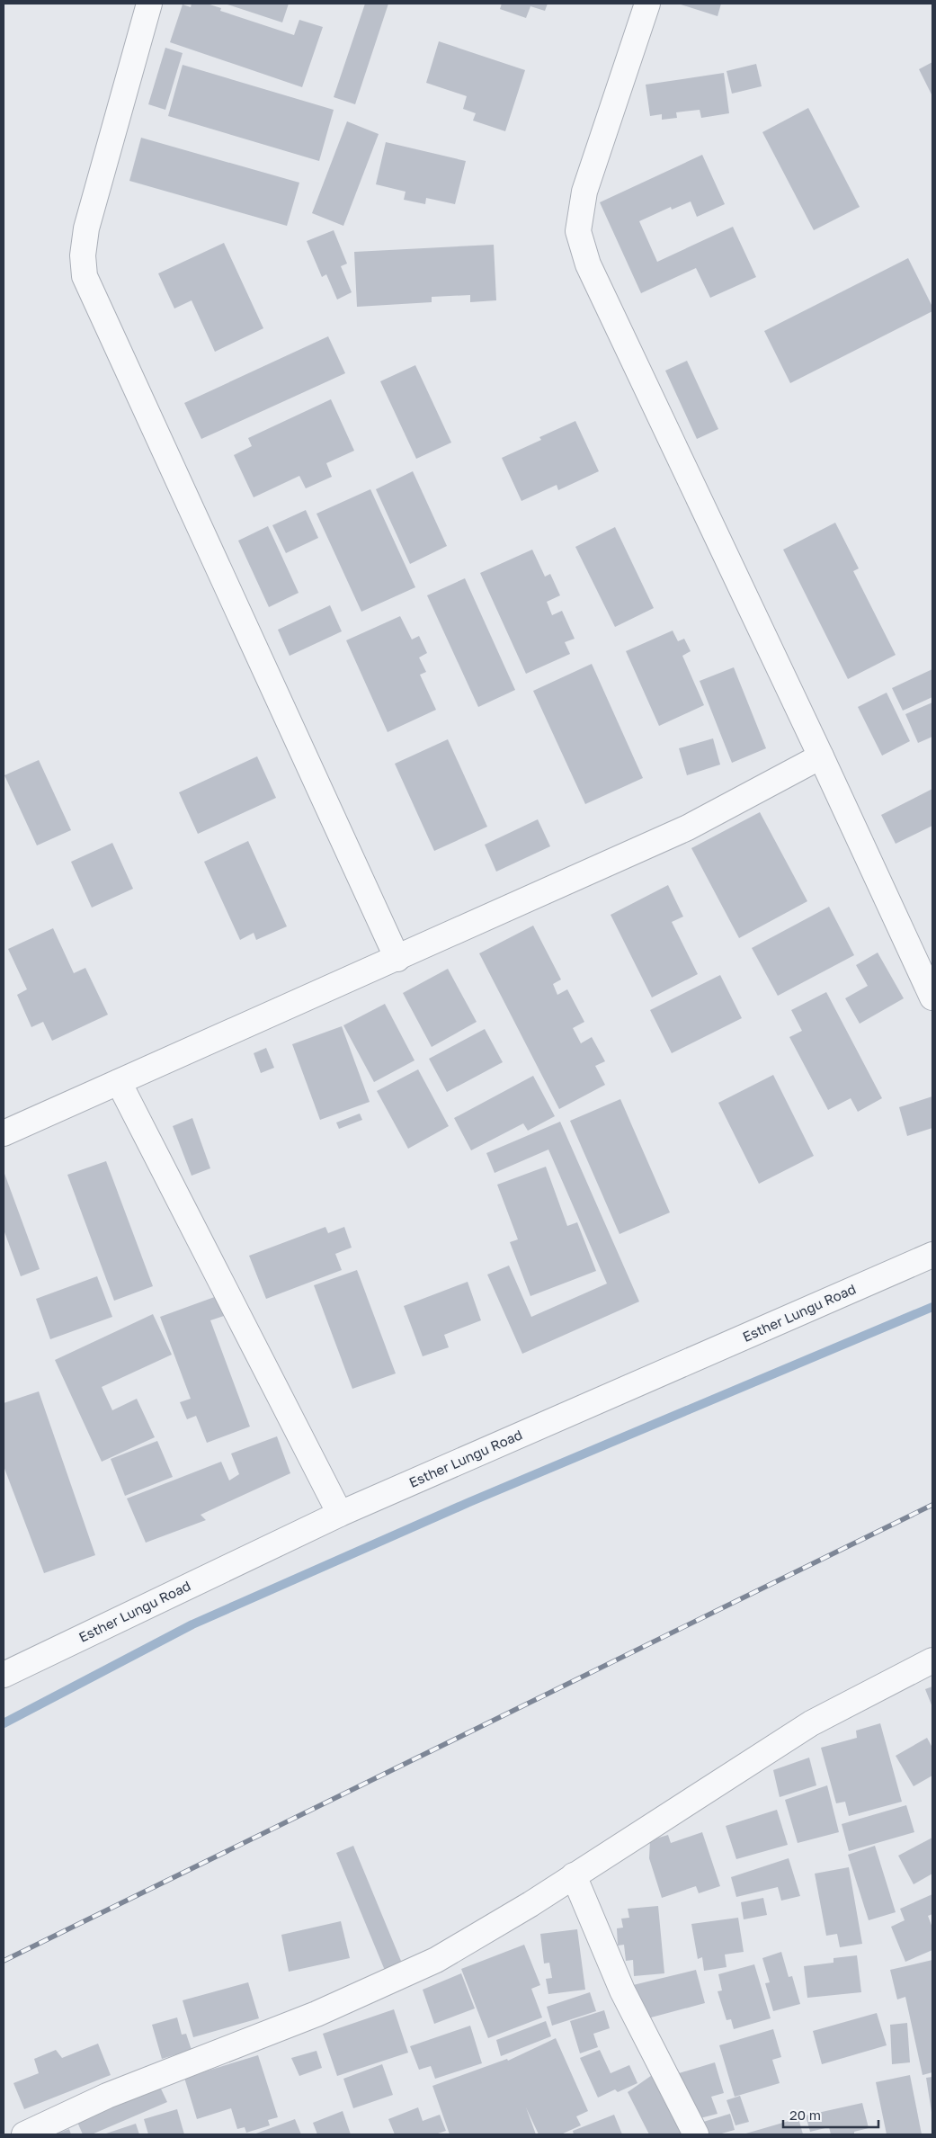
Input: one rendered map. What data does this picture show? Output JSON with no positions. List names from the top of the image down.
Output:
{
  "streets": {
    "street": ["Esther Lungu Road"]
  },
  "scale_bar": "20 m"
}
